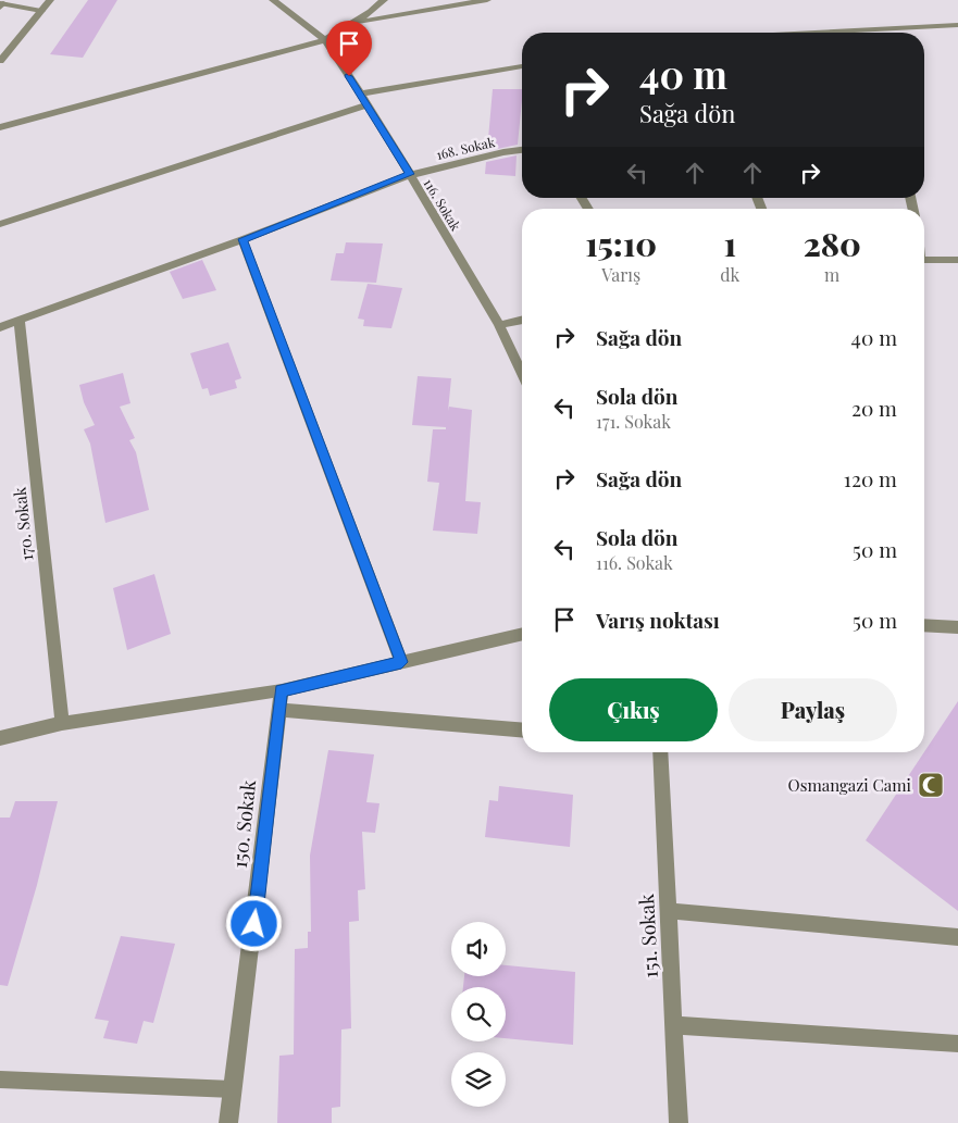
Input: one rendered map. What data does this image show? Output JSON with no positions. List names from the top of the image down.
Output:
{
  "streets": {
    "street": [
      "168. Sokak",
      "116. Sokak",
      "170. Sokak",
      "150. Sokak",
      "151. Sokak"
    ]
  },
  "crossings": [
    ["168. Sokak", "116. Sokak"],
    ["168. Sokak", "170. Sokak"]
  ],
  "places": {
    "mosque": ["Osmangazi Cami"]
  },
  "page": {
    "turn": ["40 m", "Sağa dön"],
    "eta": [
      "15:10",
      "Varış",
      "1",
      "dk",
      "280",
      "m"
    ],
    "list": [
      {
        "name": "Sağa dön",
        "value": "40 m"
      },
      {
        "name": "Sola dön",
        "note": "171. Sokak",
        "value": "20 m"
      },
      {
        "name": "Sağa dön",
        "value": "120 m"
      },
      {
        "name": "Sola dön",
        "note": "116. Sokak",
        "value": "50 m"
      },
      {
        "name": "Varış noktası",
        "value": "50 m"
      }
    ],
    "buttons": ["Çıkış", "Paylaş"]
  }
}
